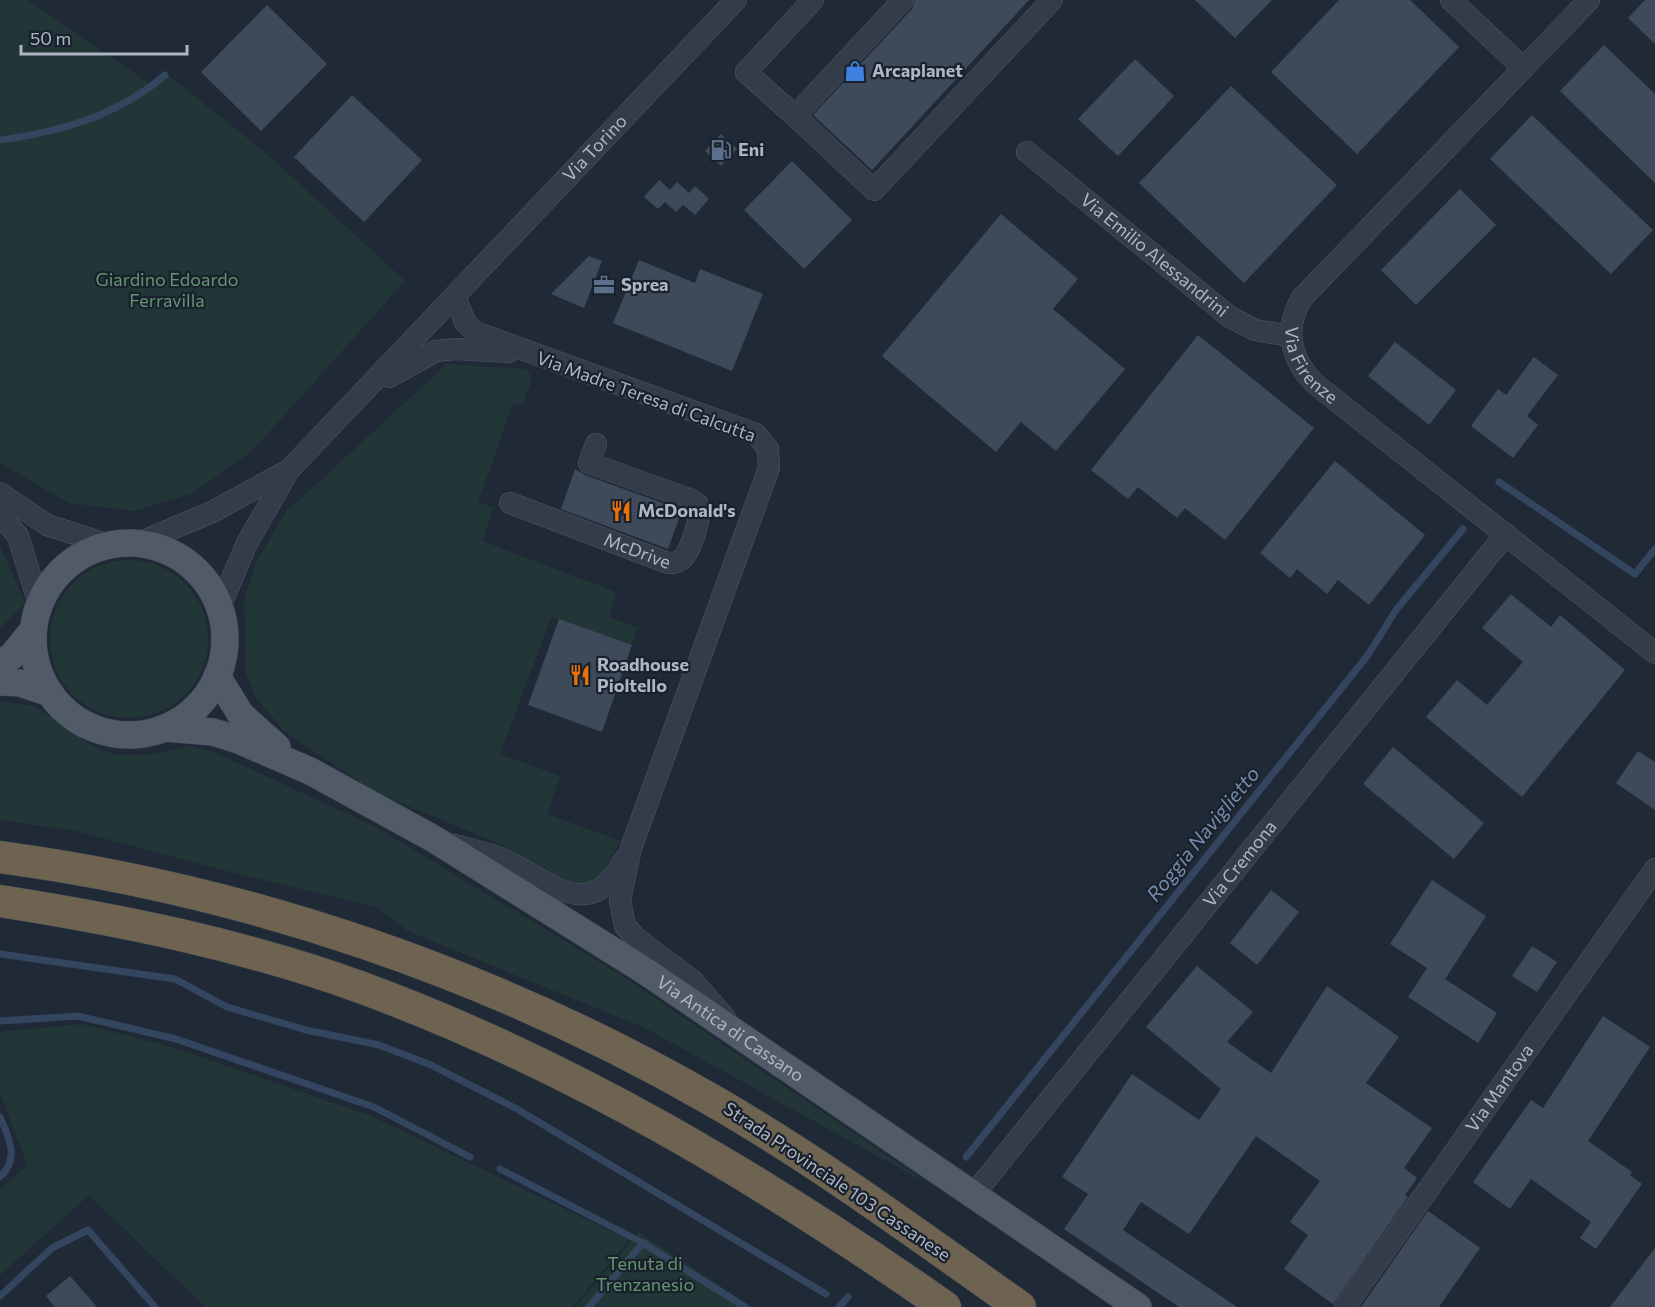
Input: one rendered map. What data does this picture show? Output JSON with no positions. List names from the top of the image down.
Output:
{
  "streets": {
    "highway": ["Strada Provinciale 103 Cassanese"],
    "main road": ["Via Antica di Cassano"],
    "street": [
      "Via Torino",
      "Via Emilio Alessandrini",
      "Via Firenze",
      "Via Madre Teresa di Calcutta",
      "McDrive",
      "Via Cremona",
      "Via Mantova"
    ]
  },
  "crossings": [
    ["Via Torino", "Via Madre Teresa di Calcutta"],
    ["Via Emilio Alessandrini", "Via Firenze"],
    ["Via Firenze", "Via Cremona"],
    ["Via Madre Teresa di Calcutta", "Via Antica di Cassano"],
    ["Via Cremona", "Via Antica di Cassano"]
  ],
  "water": ["Roggia Naviglietto"],
  "parks": ["Giardino Edoardo Ferravilla", "Tenuta di Trenzanesio"],
  "places": {
    "shop": ["Arcaplanet"],
    "fuel station": ["Eni"],
    "office": ["Sprea"],
    "restaurant": ["McDonald's", "Roadhouse Pioltello"]
  },
  "scale_bar": "50 m"
}
